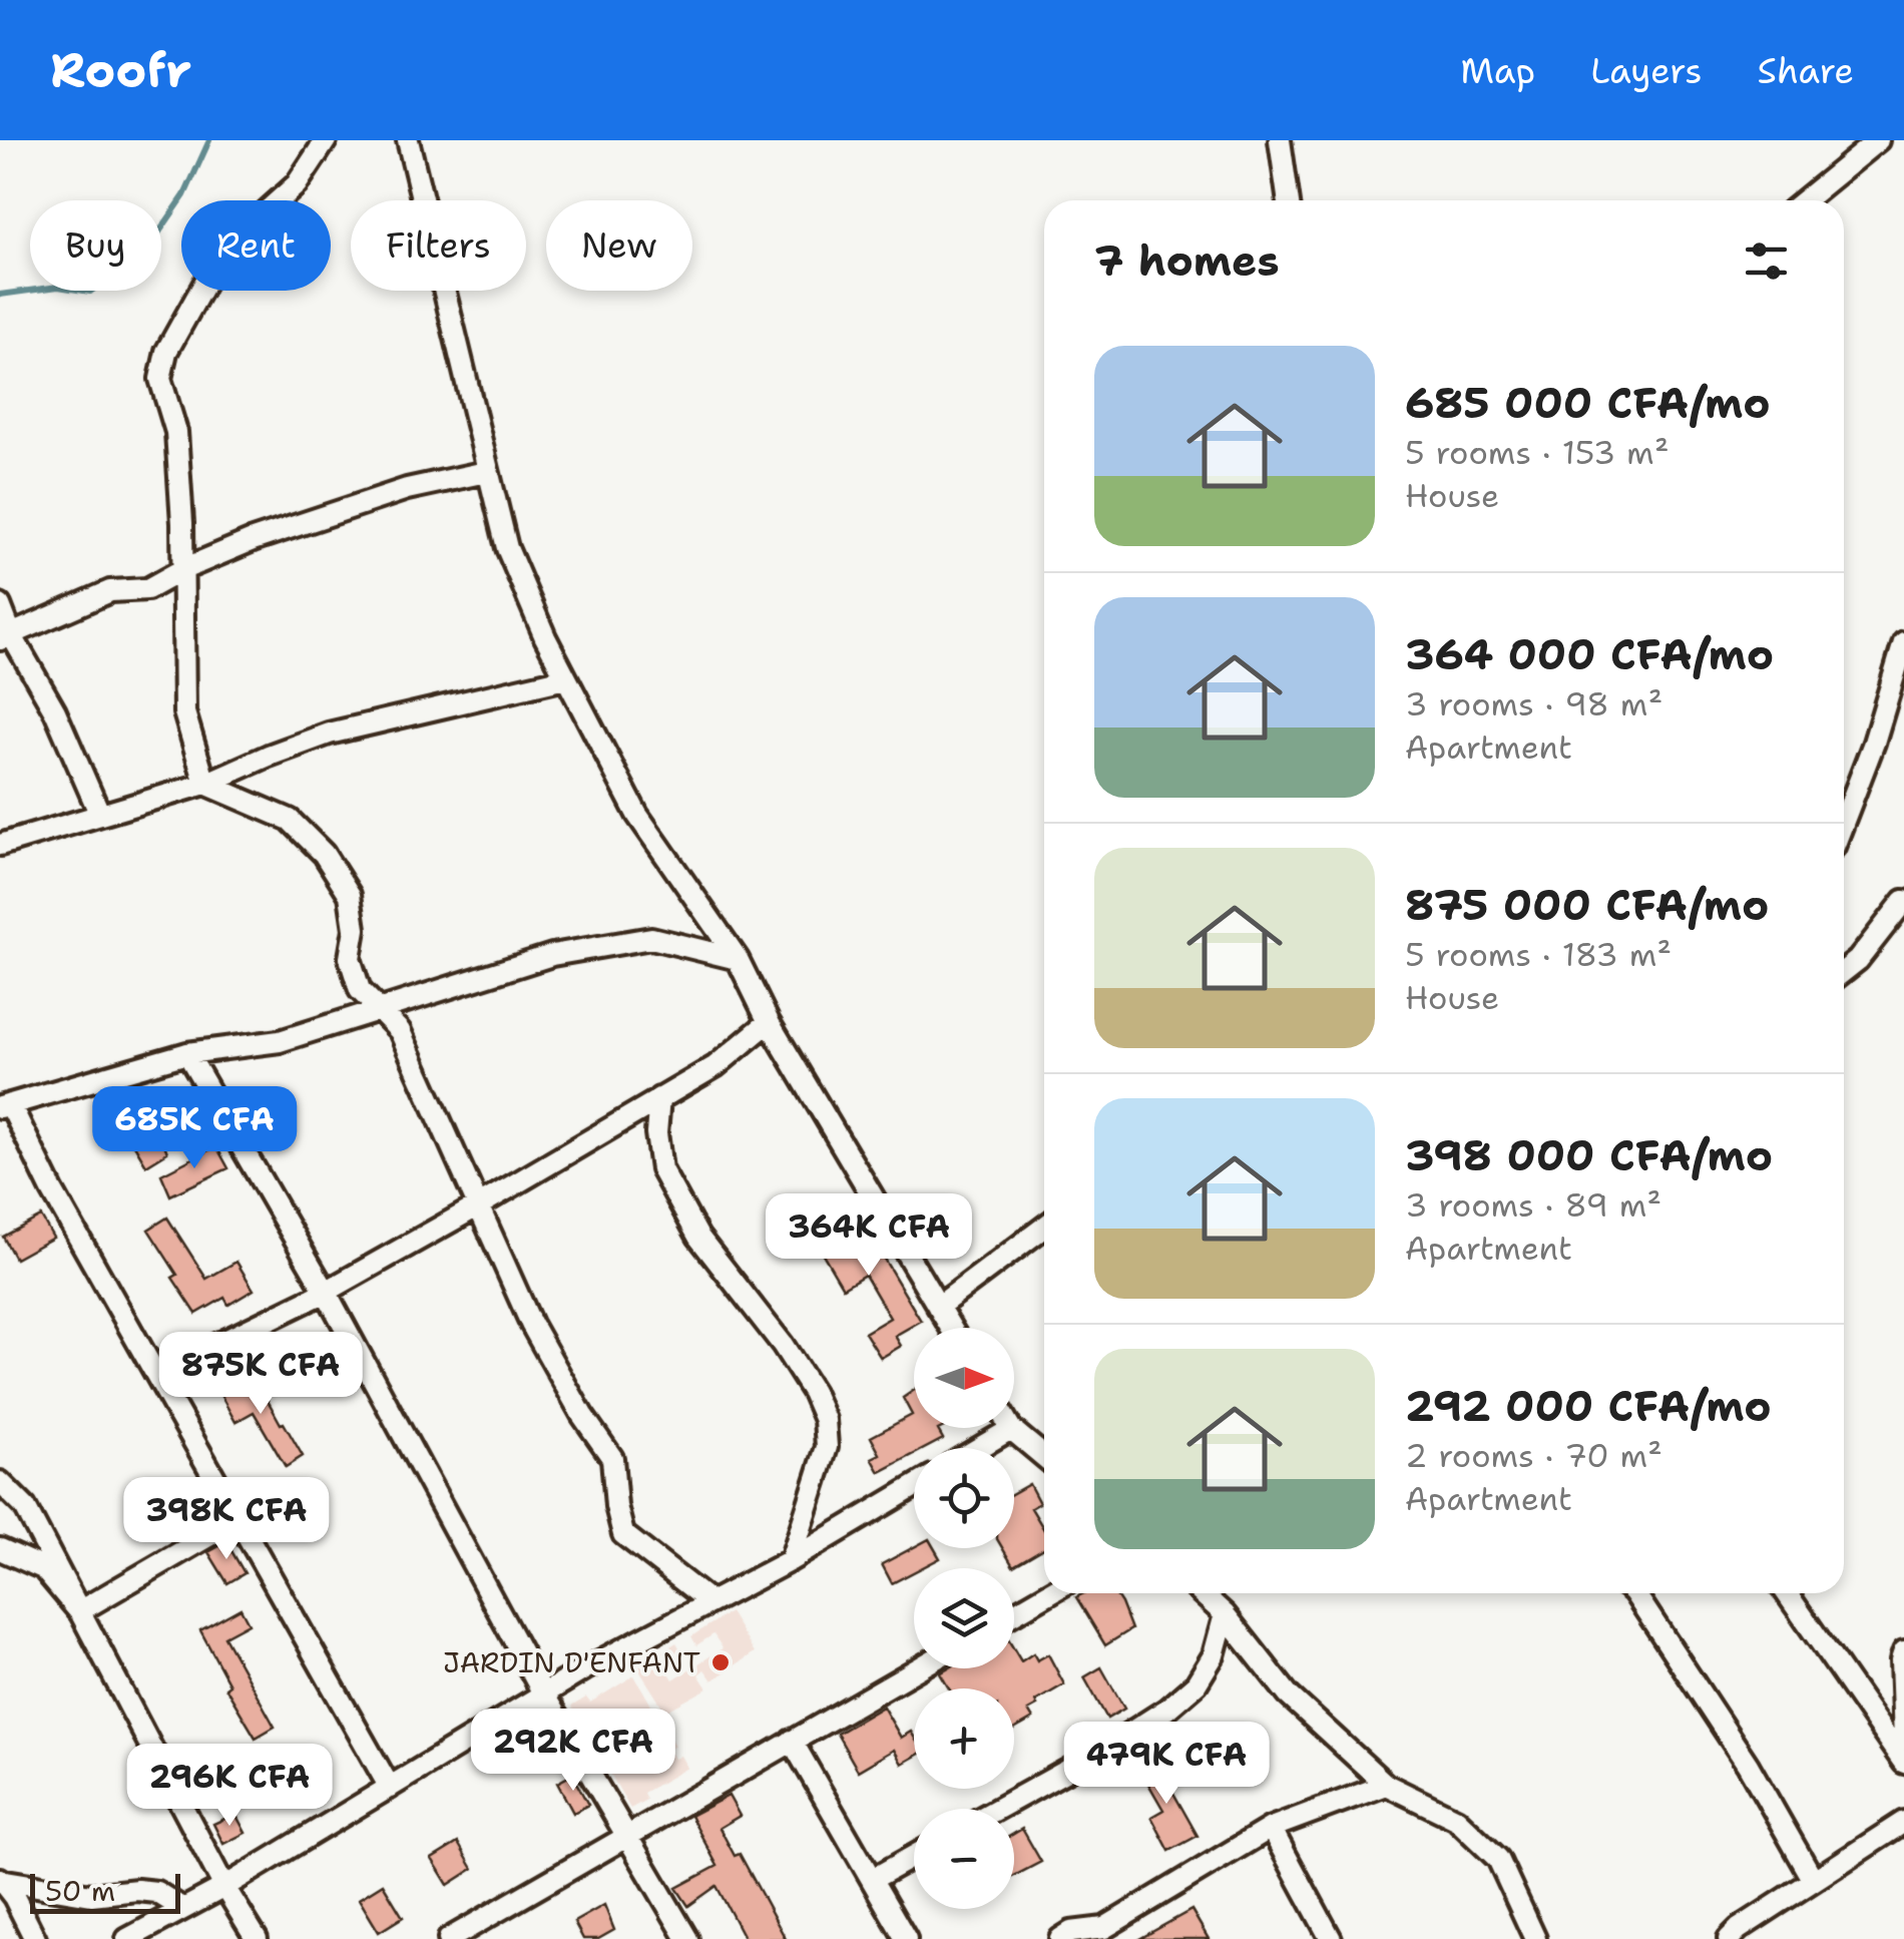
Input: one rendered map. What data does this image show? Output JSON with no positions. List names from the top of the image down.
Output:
{
  "places": ["JARDIN D'ENFANT"],
  "scale_bar": "50 m",
  "north": "right",
  "page": {
    "header": "Roofr",
    "nav": ["Map", "Layers", "Share"],
    "chip": [
      "Buy",
      "Rent",
      "Filters",
      "New"
    ],
    "heading": "7 homes",
    "list": [
      {
        "name": "685 000 CFA/mo",
        "note": "5 rooms · 153 m² · House"
      },
      {
        "name": "364 000 CFA/mo",
        "note": "3 rooms · 98 m² · Apartment"
      },
      {
        "name": "875 000 CFA/mo",
        "note": "5 rooms · 183 m² · House"
      },
      {
        "name": "398 000 CFA/mo",
        "note": "3 rooms · 89 m² · Apartment"
      },
      {
        "name": "292 000 CFA/mo",
        "note": "2 rooms · 70 m² · Apartment"
      }
    ],
    "price": [
      "685K CFA",
      "364K CFA",
      "875K CFA",
      "398K CFA",
      "292K CFA",
      "479K CFA",
      "296K CFA"
    ],
    "map_buttons": ["+", "−"],
    "scale": "50 m"
  }
}
